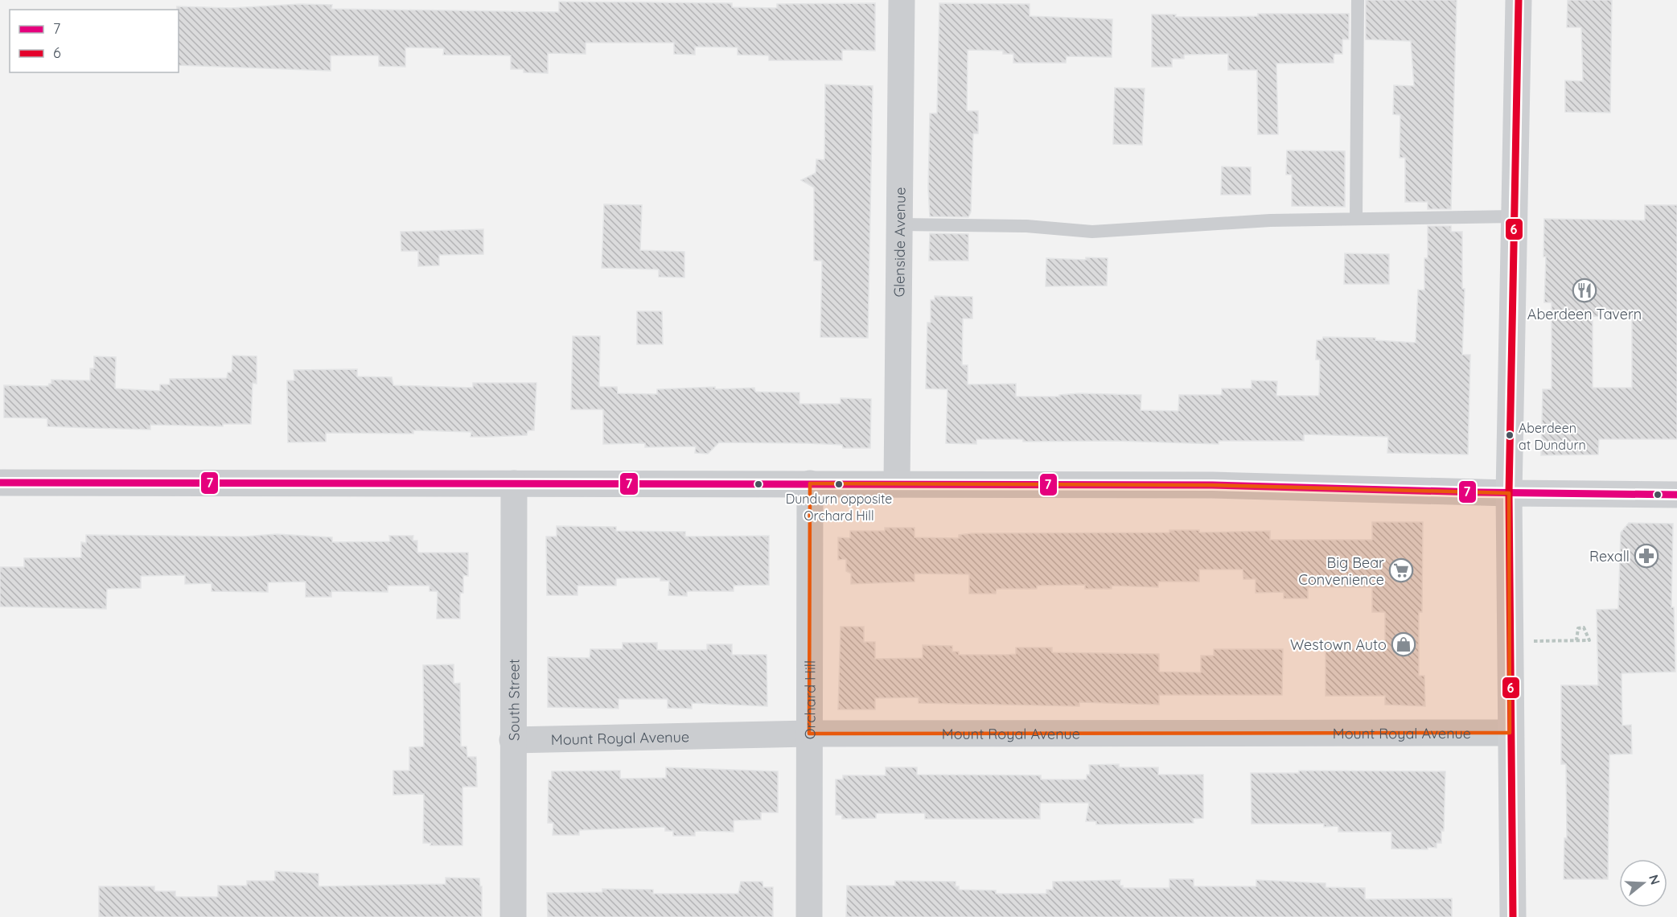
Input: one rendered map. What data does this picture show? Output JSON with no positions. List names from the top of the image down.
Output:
{
  "streets": {
    "street": [
      "Glenside Avenue",
      "Orchard Hill",
      "South Street",
      "Mount Royal Avenue"
    ]
  },
  "crossings": [
    ["Orchard Hill", "Mount Royal Avenue"],
    ["South Street", "Mount Royal Avenue"]
  ],
  "places": {
    "restaurant": ["Aberdeen Tavern"],
    "other": ["Aberdeen at Dundurn", "Dundurn opposite Orchard Hill"],
    "pharmacy": ["Rexall"],
    "supermarket": ["Big Bear Convenience"],
    "shop": ["Westown Auto"]
  },
  "lines": ["transit line 6", "transit line 7"],
  "legend": ["7", "6"],
  "north": "right"
}
